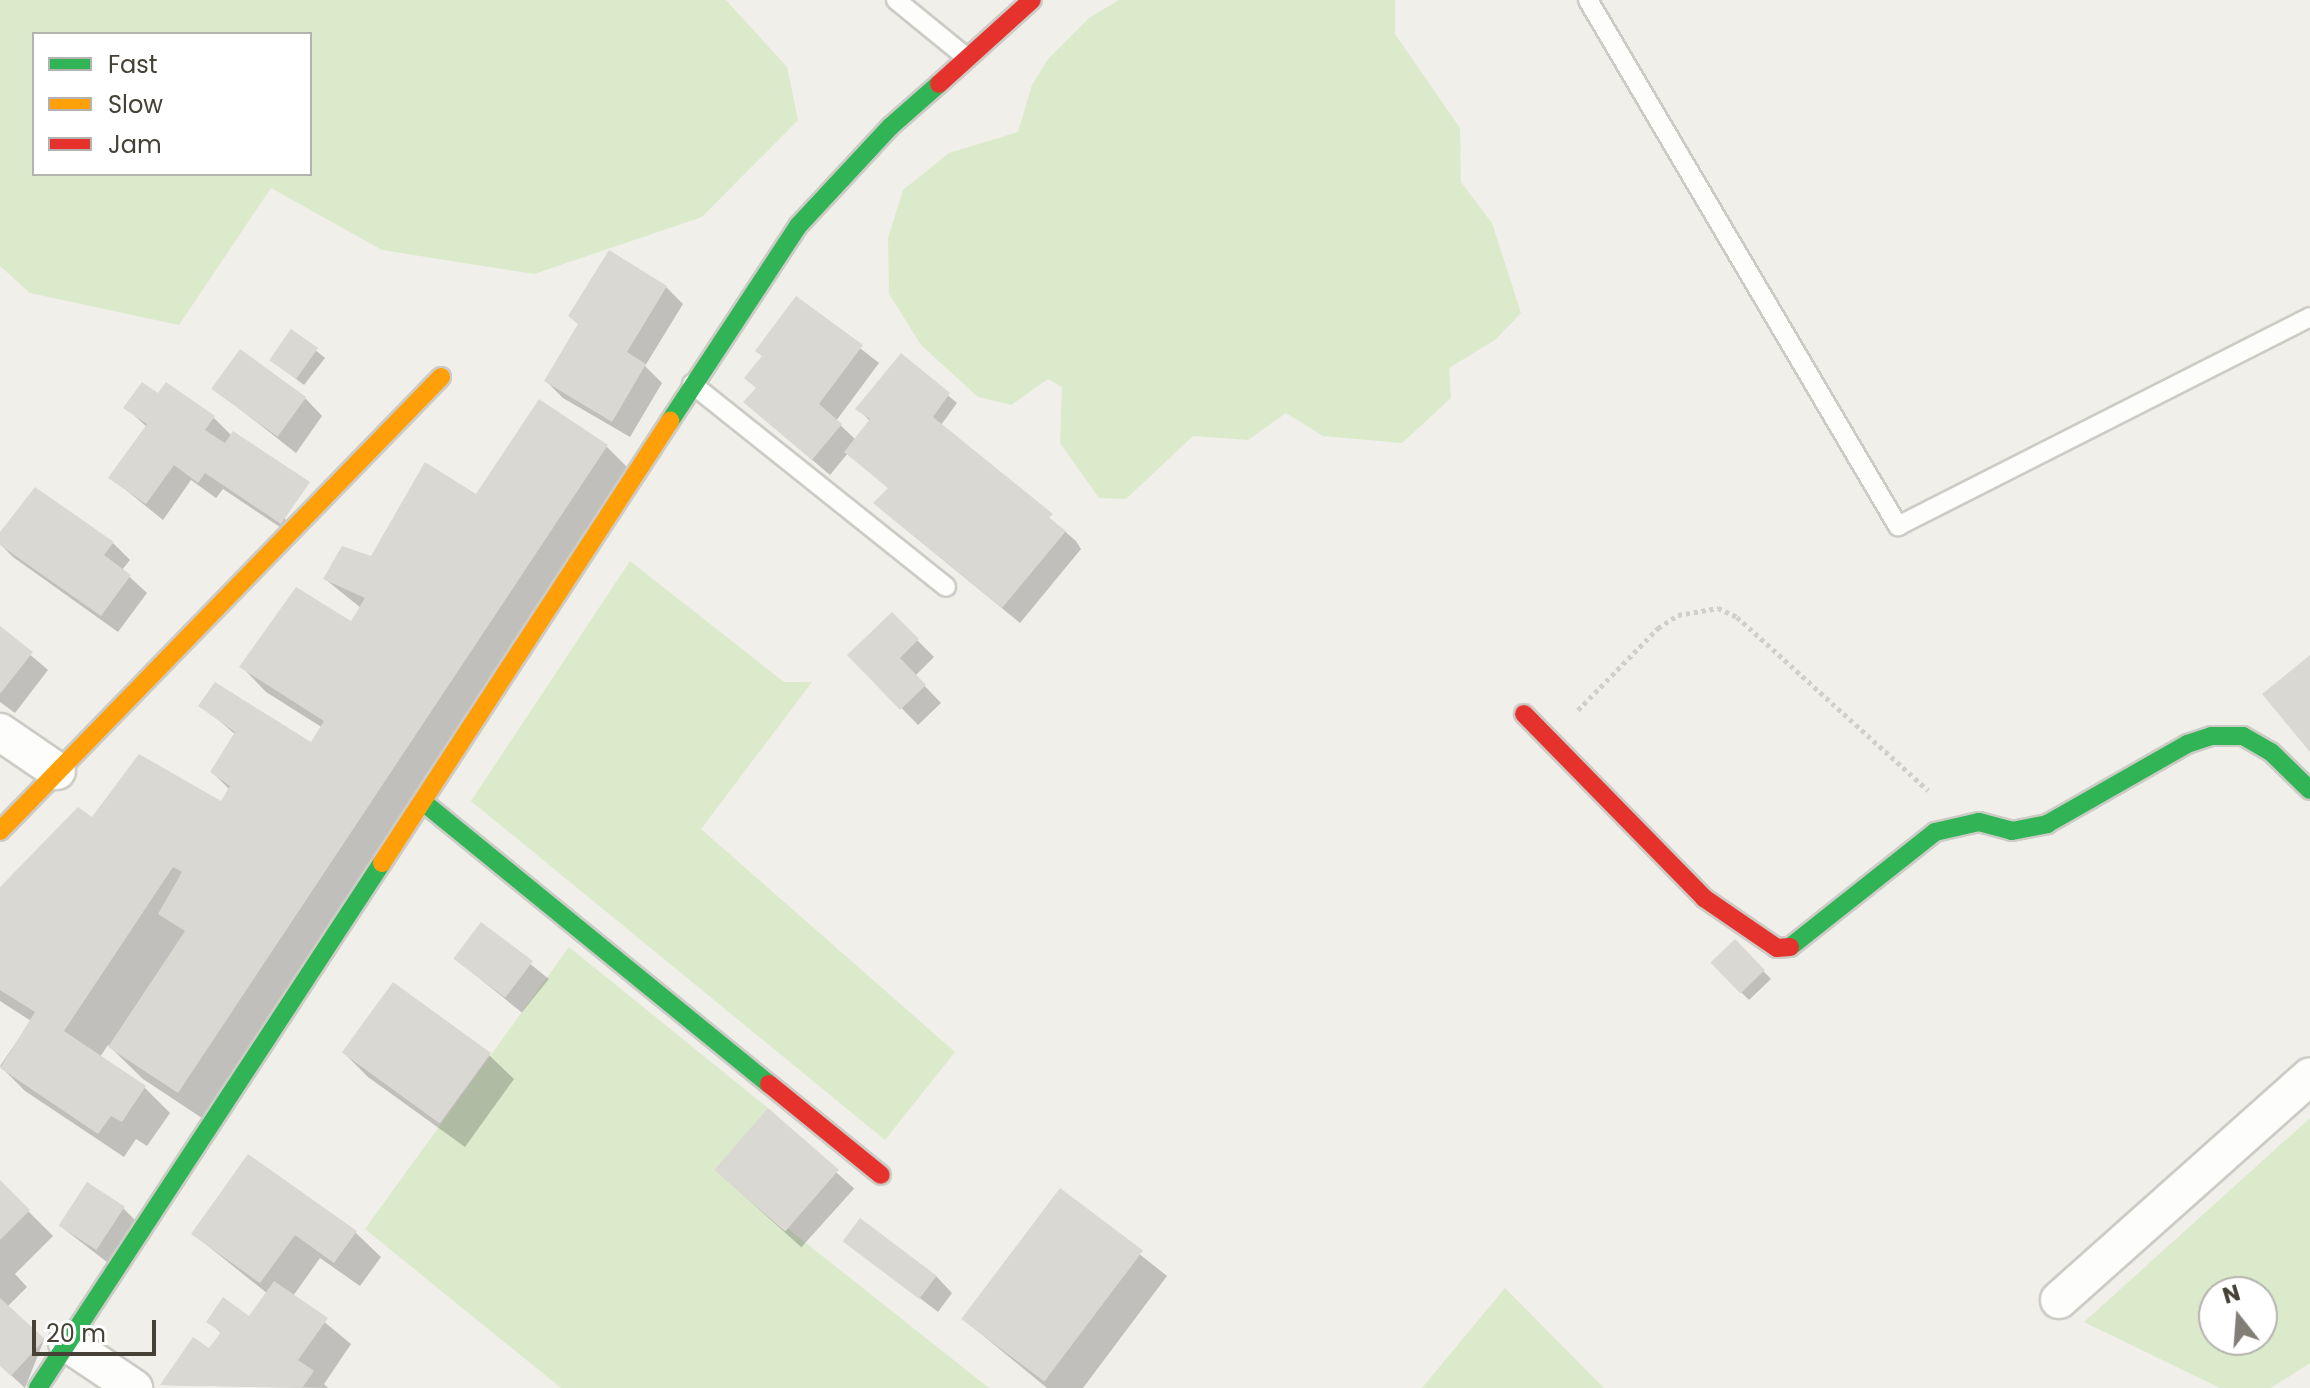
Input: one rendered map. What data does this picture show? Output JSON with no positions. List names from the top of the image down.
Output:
{
  "legend": ["Fast", "Slow", "Jam"],
  "scale_bar": "20 m",
  "north": "top"
}
